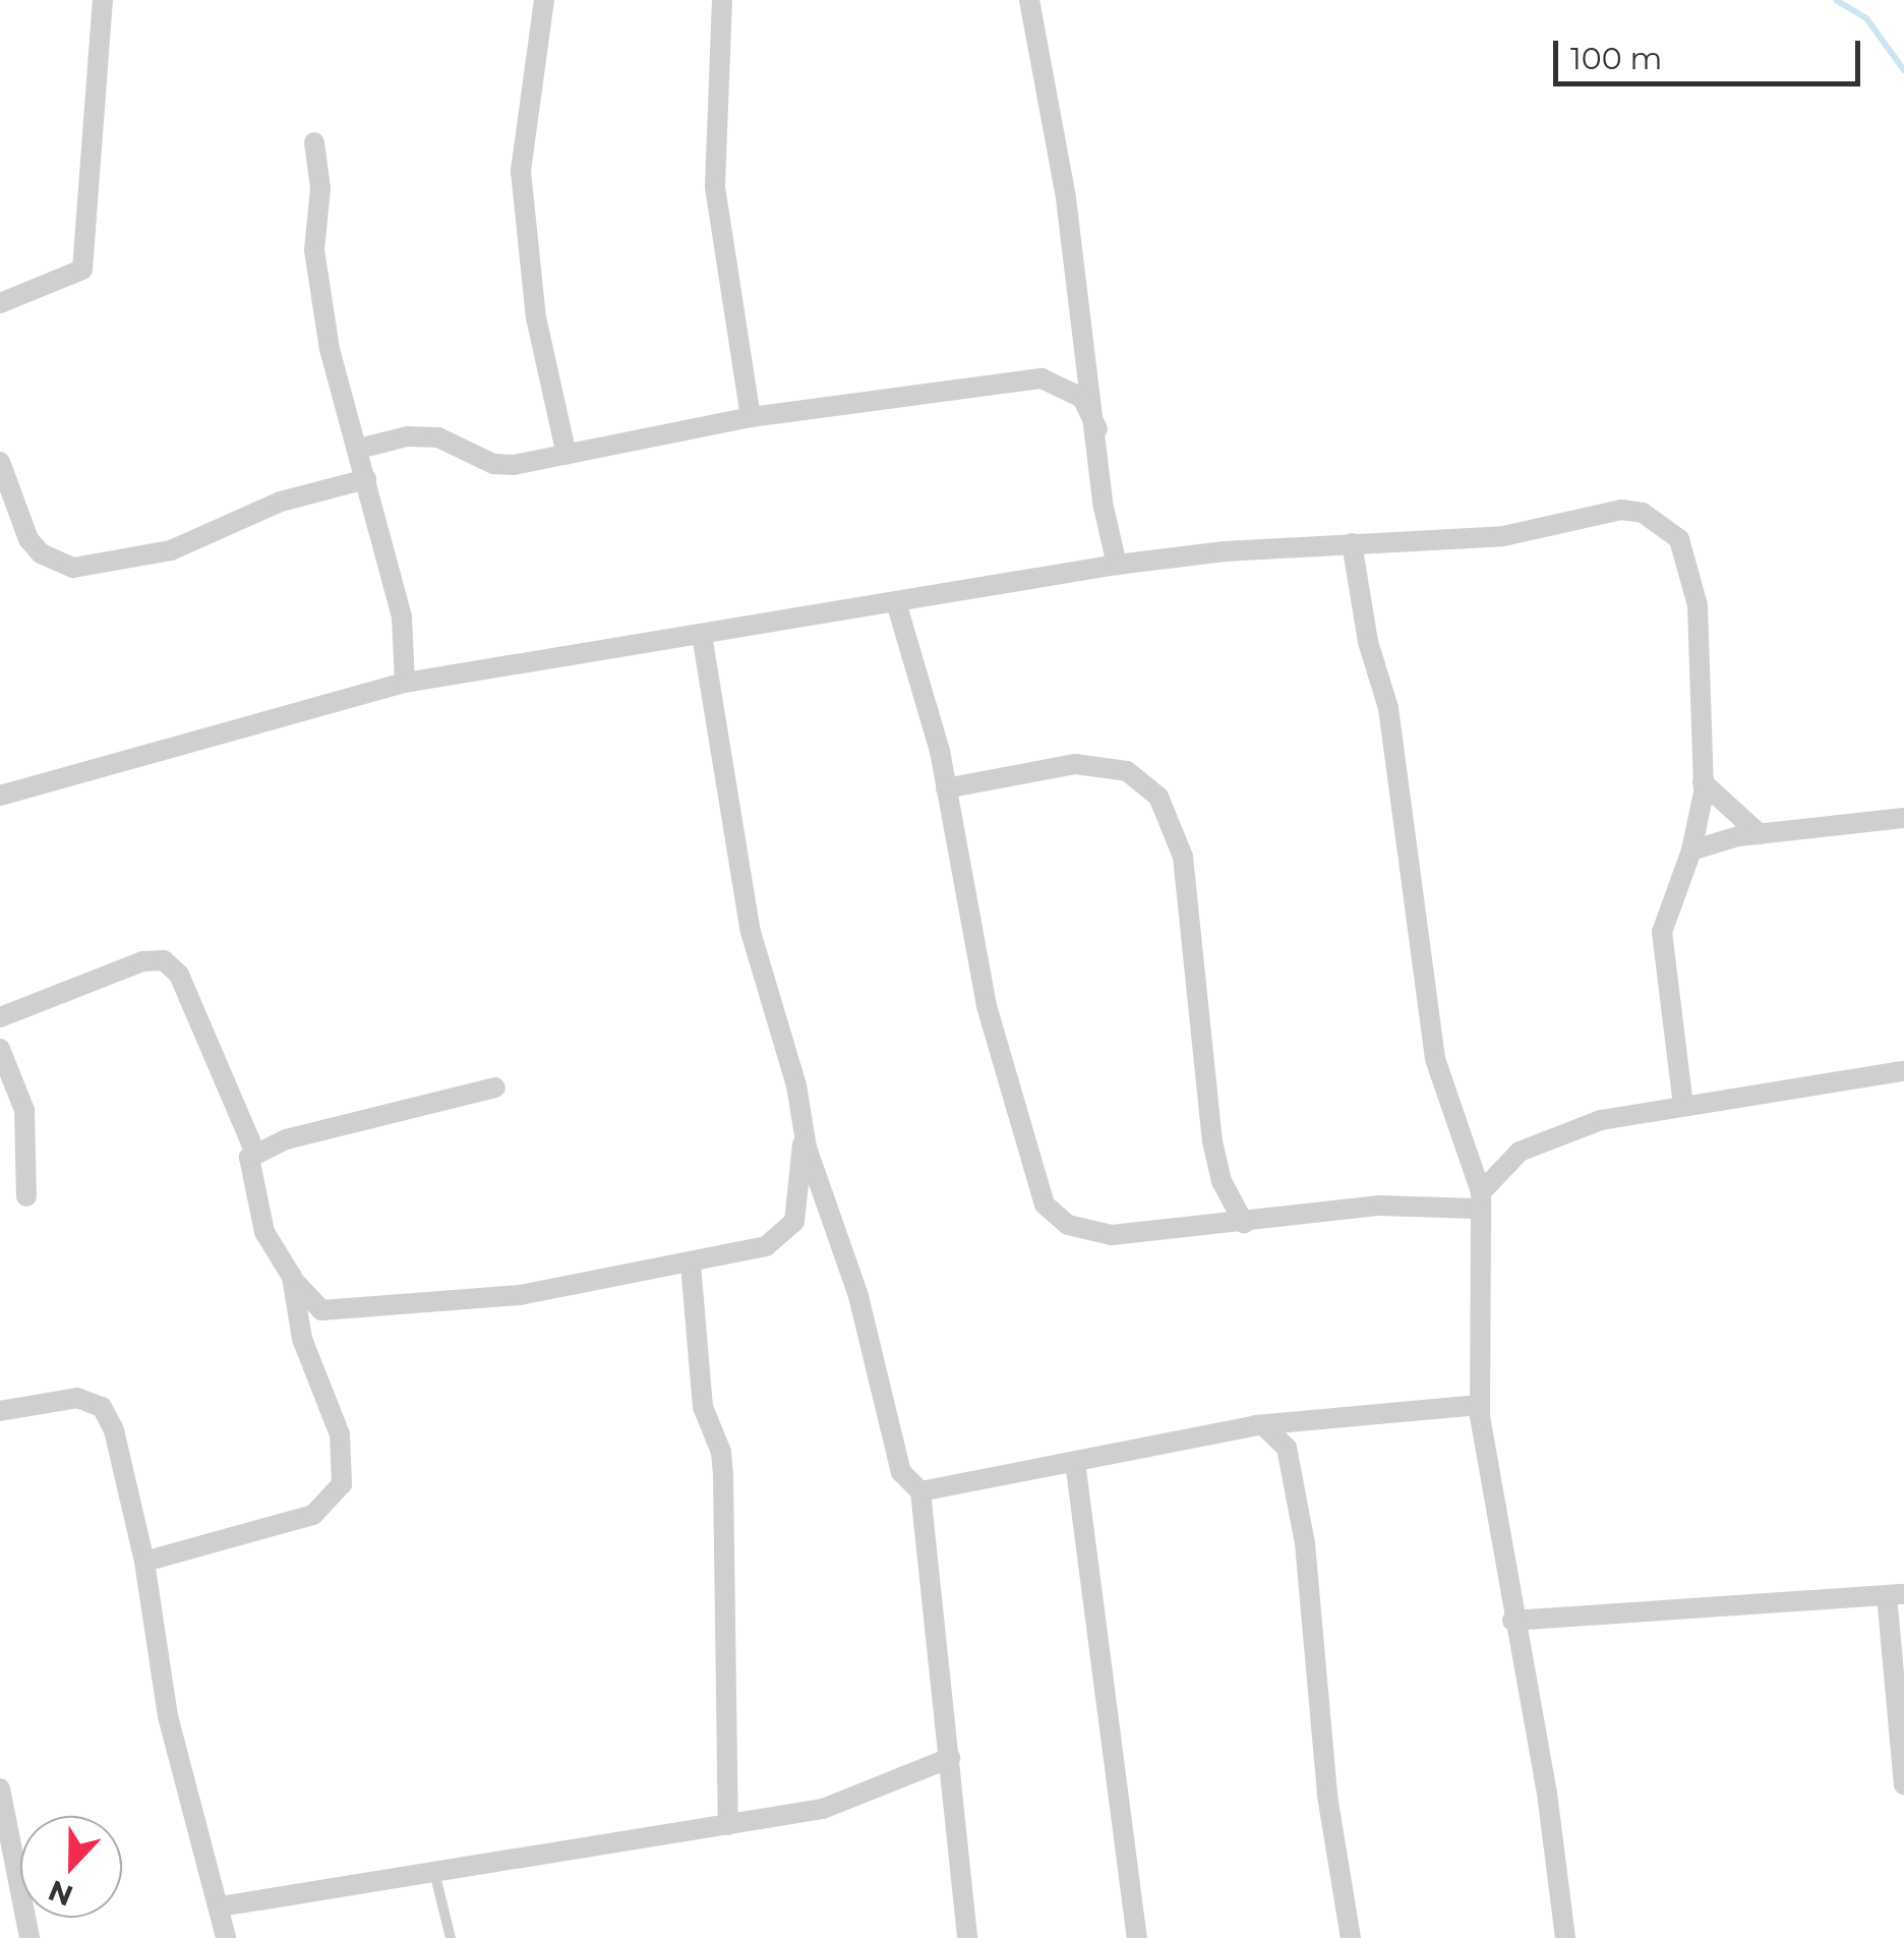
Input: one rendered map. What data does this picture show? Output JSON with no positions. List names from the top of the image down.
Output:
{
  "scale_bar": "100 m",
  "north": "bottom"
}
